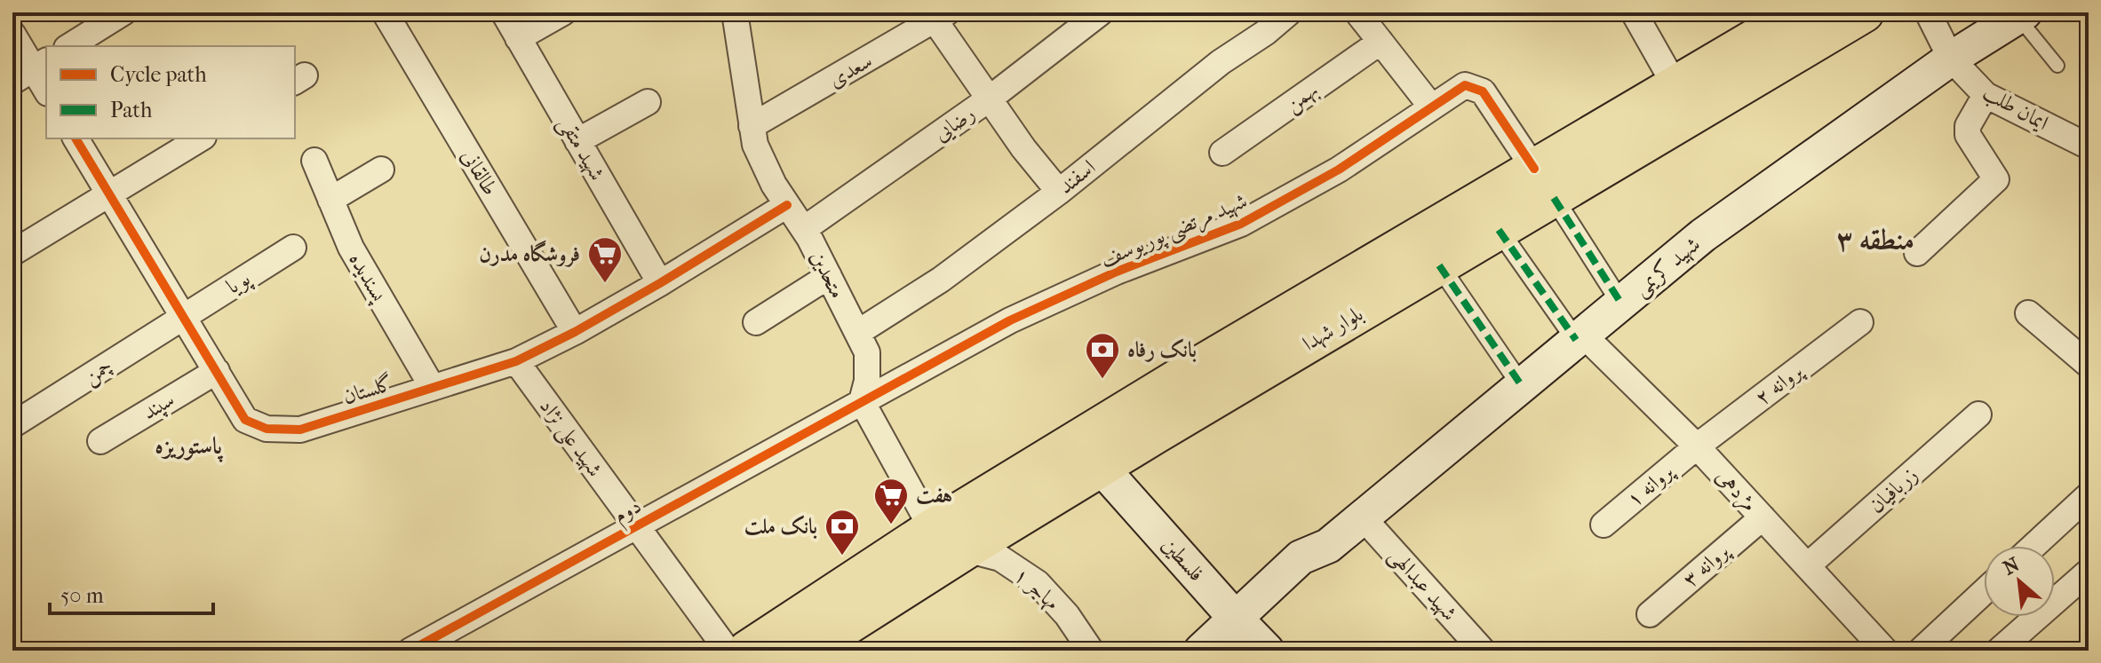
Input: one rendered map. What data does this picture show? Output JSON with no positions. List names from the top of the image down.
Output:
{
  "streets": {
    "main road": ["شهید کریمی", "بلوار شهدا", "فلسطین"],
    "street": [
      "سعدی",
      "بهمن",
      "ایمان طلب",
      "رضایی",
      "شهید متقی",
      "طالقانی",
      "اسفند",
      "شهید مرتضی پوریوسف",
      "متحدین",
      "پسندیده",
      "پویا",
      "چمن",
      "پروانه ۲",
      "گلستان",
      "سپند",
      "شهید علی نژاد",
      "پروانه ۱",
      "مژدهی",
      "زربافیان",
      "دوم",
      "پروانه ۳",
      "شهید عبدالهی",
      "مهاجر ۱"
    ]
  },
  "crossings": [
    ["سعدی", "متحدین"],
    ["ایمان طلب", "شهید کریمی"],
    ["رضایی", "متحدین"],
    ["شهید متقی", "گلستان"],
    ["طالقانی", "گلستان"],
    ["اسفند", "متحدین"],
    ["شهید مرتضی پوریوسف", "متحدین"],
    ["شهید مرتضی پوریوسف", "بلوار شهدا"],
    ["شهید مرتضی پوریوسف", "دوم"],
    ["شهید کریمی", "مژدهی"],
    ["شهید کریمی", "فلسطین"],
    ["شهید کریمی", "شهید عبدالهی"],
    ["متحدین", "گلستان"],
    ["متحدین", "دوم"],
    ["پسندیده", "گلستان"],
    ["پویا", "چمن"],
    ["پویا", "گلستان"],
    ["بلوار شهدا", "فلسطین"],
    ["بلوار شهدا", "مهاجر ۱"],
    ["چمن", "گلستان"],
    ["پروانه ۲", "پروانه ۱"],
    ["پروانه ۲", "مژدهی"],
    ["گلستان", "سپند"],
    ["گلستان", "شهید علی نژاد"],
    ["شهید علی نژاد", "دوم"],
    ["پروانه ۱", "مژدهی"],
    ["مژدهی", "زربافیان"],
    ["مژدهی", "پروانه ۳"]
  ],
  "districts": ["منطقه ۳", "پاستوریزه"],
  "places": {
    "supermarket": ["فروشگاه مدرن", "هفت"],
    "bank": ["بانک رفاه", "بانک ملت"]
  },
  "legend": ["Cycle path", "Path"],
  "scale_bar": "50 m",
  "north": "top left"
}
